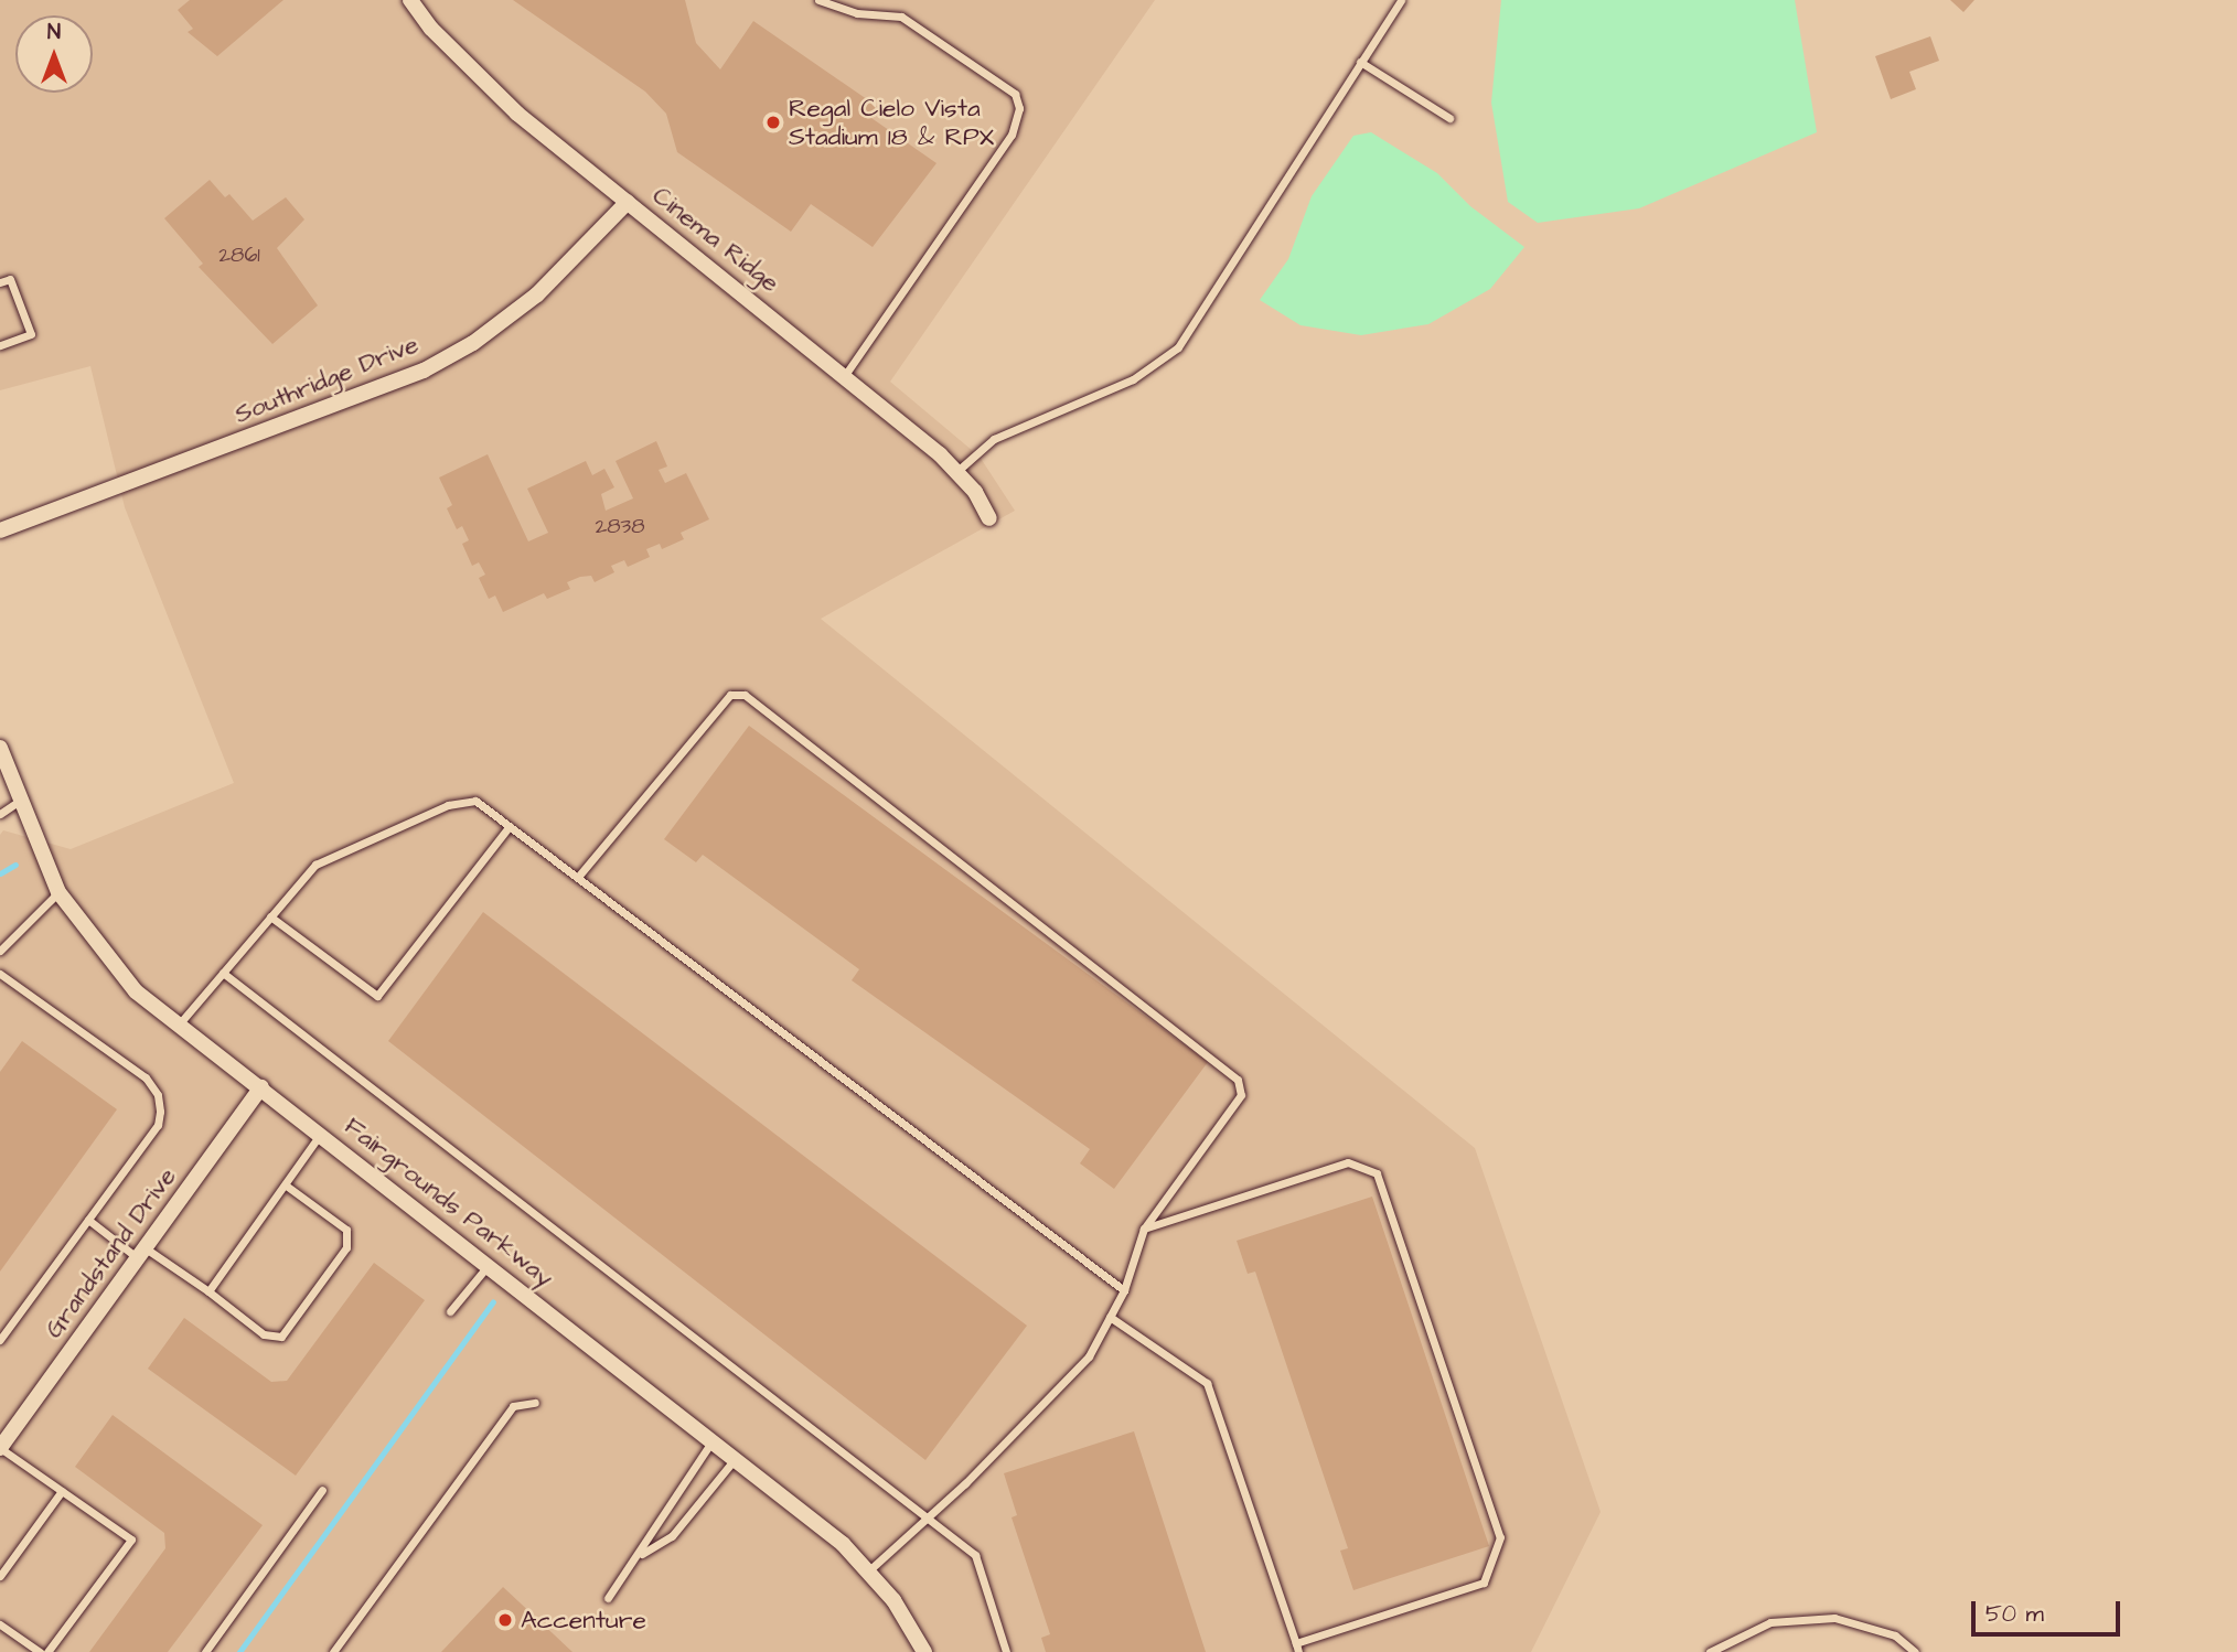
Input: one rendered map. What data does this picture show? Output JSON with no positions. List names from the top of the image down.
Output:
{
  "streets": {
    "street": [
      "Cinema Ridge",
      "Southridge Drive",
      "Fairgrounds Parkway",
      "Grandstand Drive"
    ]
  },
  "crossings": [
    ["Cinema Ridge", "Southridge Drive"],
    ["Fairgrounds Parkway", "Grandstand Drive"]
  ],
  "places": ["Regal Cielo Vista Stadium 18 & RPX", "Accenture"],
  "house_numbers": ["2861", "2838"],
  "scale_bar": "50 m",
  "north": "top"
}
